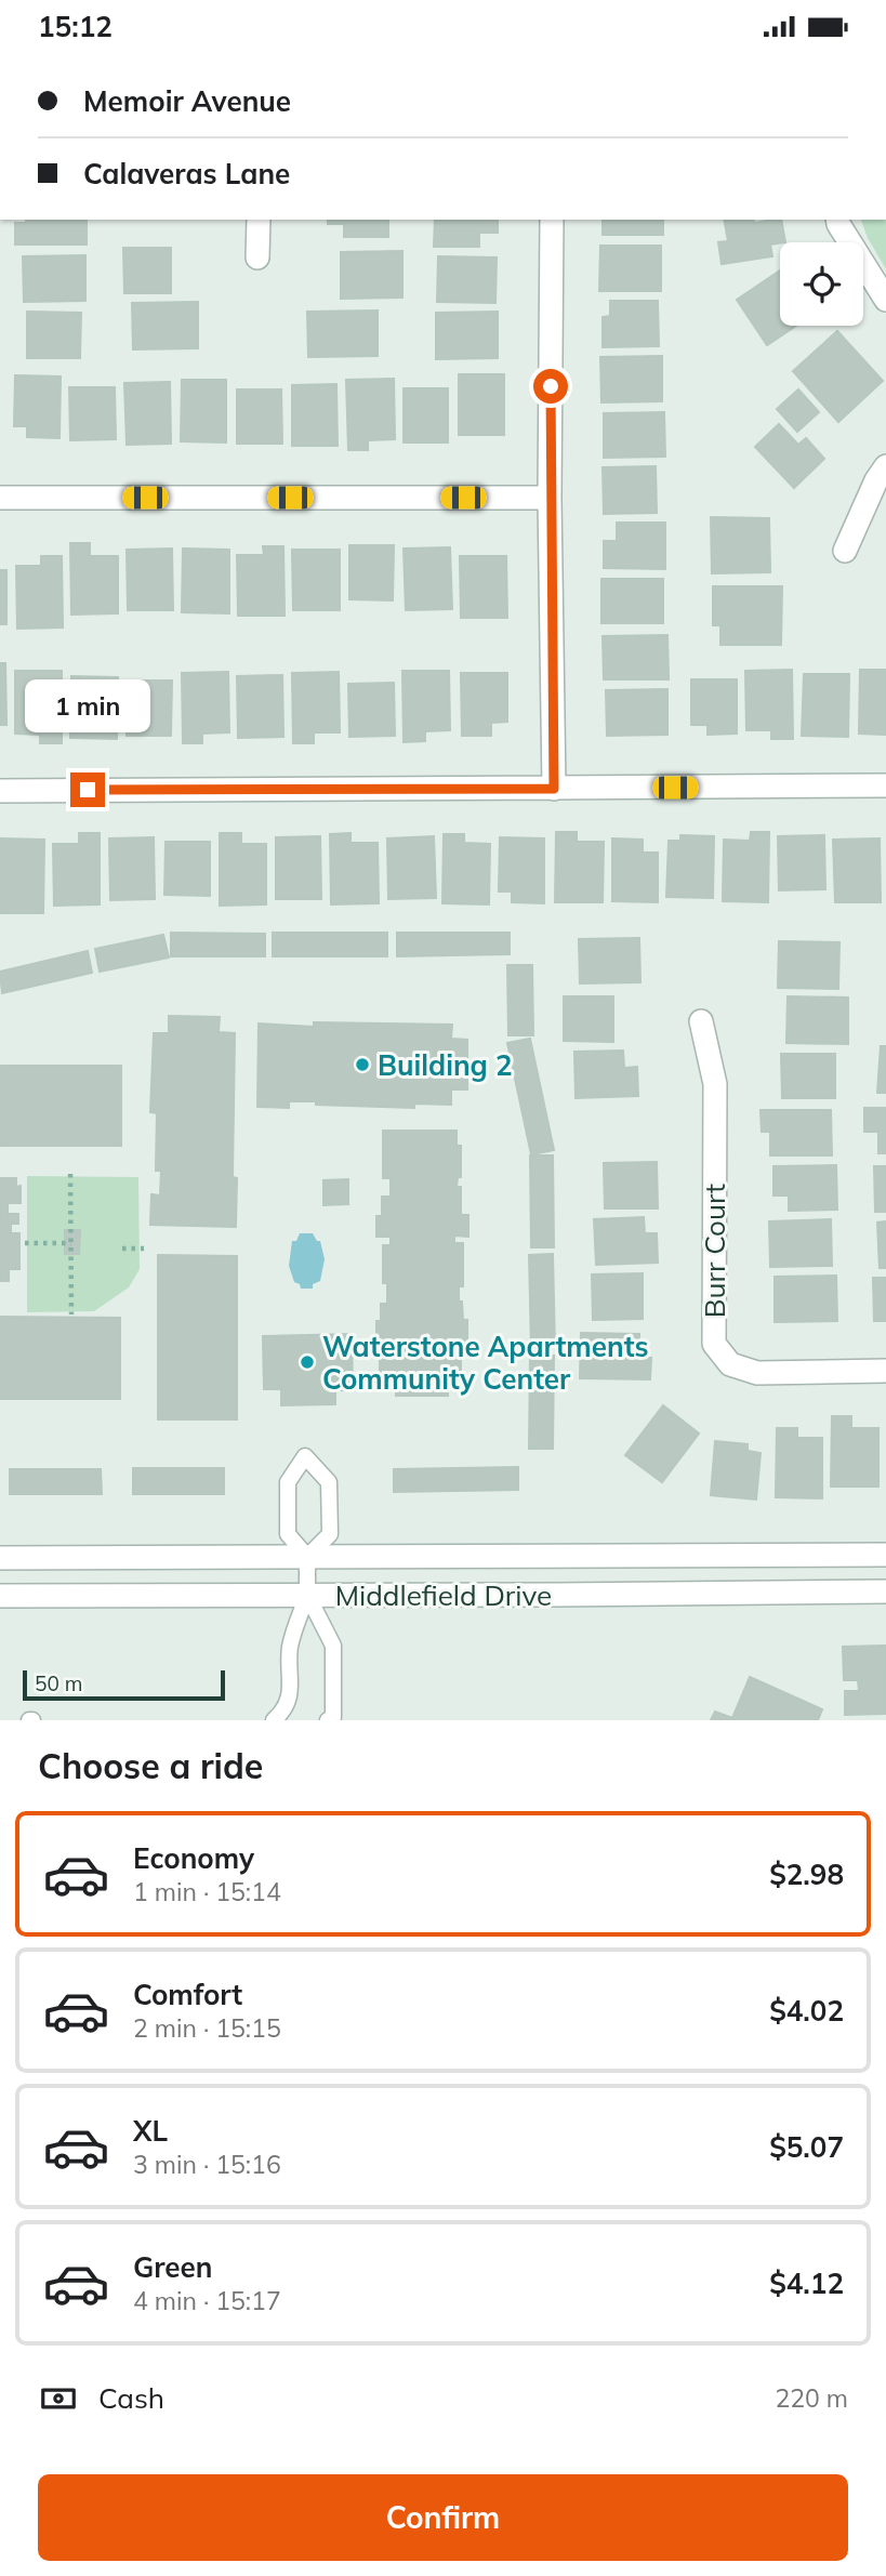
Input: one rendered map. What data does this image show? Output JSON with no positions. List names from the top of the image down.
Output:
{
  "streets": {
    "street": ["Burr Court", "Middlefield Drive"]
  },
  "places": ["Building 2", "Waterstone Apartments Community Center"],
  "scale_bar": "50 m",
  "page": {
    "status": "15:12",
    "banner": ["Memoir Avenue", "Calaveras Lane"],
    "bubble": "1 min",
    "scale": "50 m",
    "heading": "Choose a ride",
    "list": [
      {
        "name": "Economy",
        "note": "1 min · 15:14",
        "value": "$2.98"
      },
      {
        "name": "Comfort",
        "note": "2 min · 15:15",
        "value": "$4.02"
      },
      {
        "name": "XL",
        "note": "3 min · 15:16",
        "value": "$5.07"
      },
      {
        "name": "Green",
        "note": "4 min · 15:17",
        "value": "$4.12"
      }
    ],
    "pay": ["Cash", "220 m"],
    "buttons": "Confirm"
  }
}
